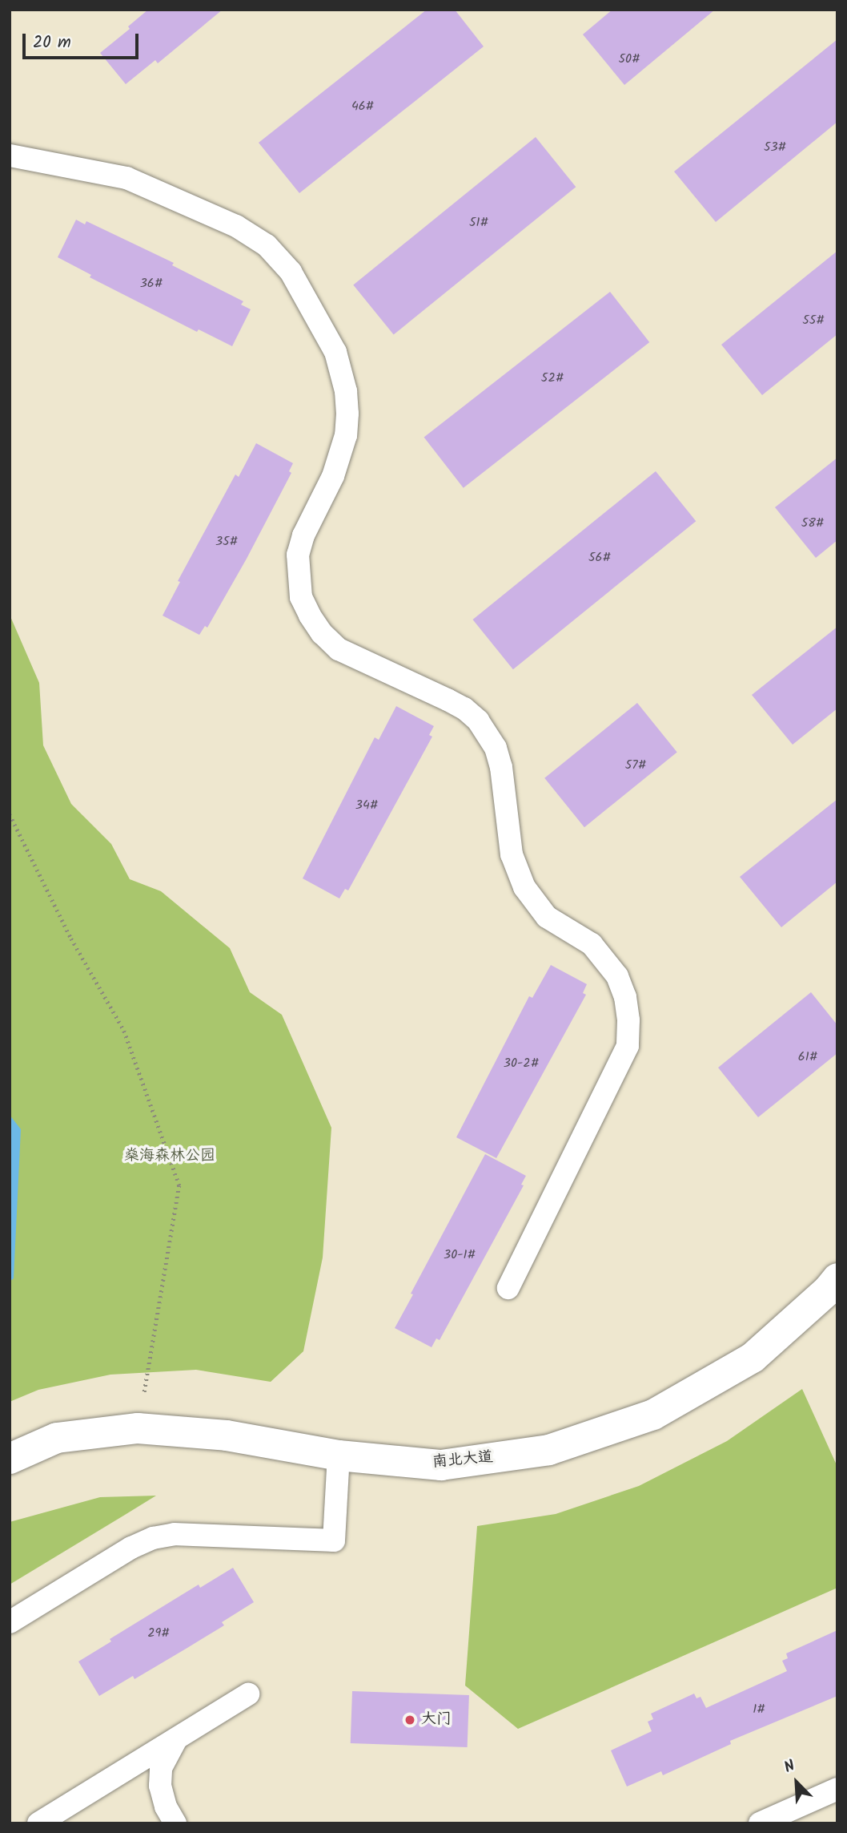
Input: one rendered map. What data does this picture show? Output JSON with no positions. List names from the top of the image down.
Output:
{
  "streets": {
    "street": ["南北大道"]
  },
  "parks": ["燊海森林公园"],
  "places": ["大门"],
  "house_numbers": [
    "50#",
    "46#",
    "53#",
    "51#",
    "36#",
    "55#",
    "52#",
    "58#",
    "35#",
    "56#",
    "57#",
    "34#",
    "61#",
    "30-2#",
    "30-1#",
    "29#",
    "1#"
  ],
  "scale_bar": "20 m",
  "north": "top left"
}
